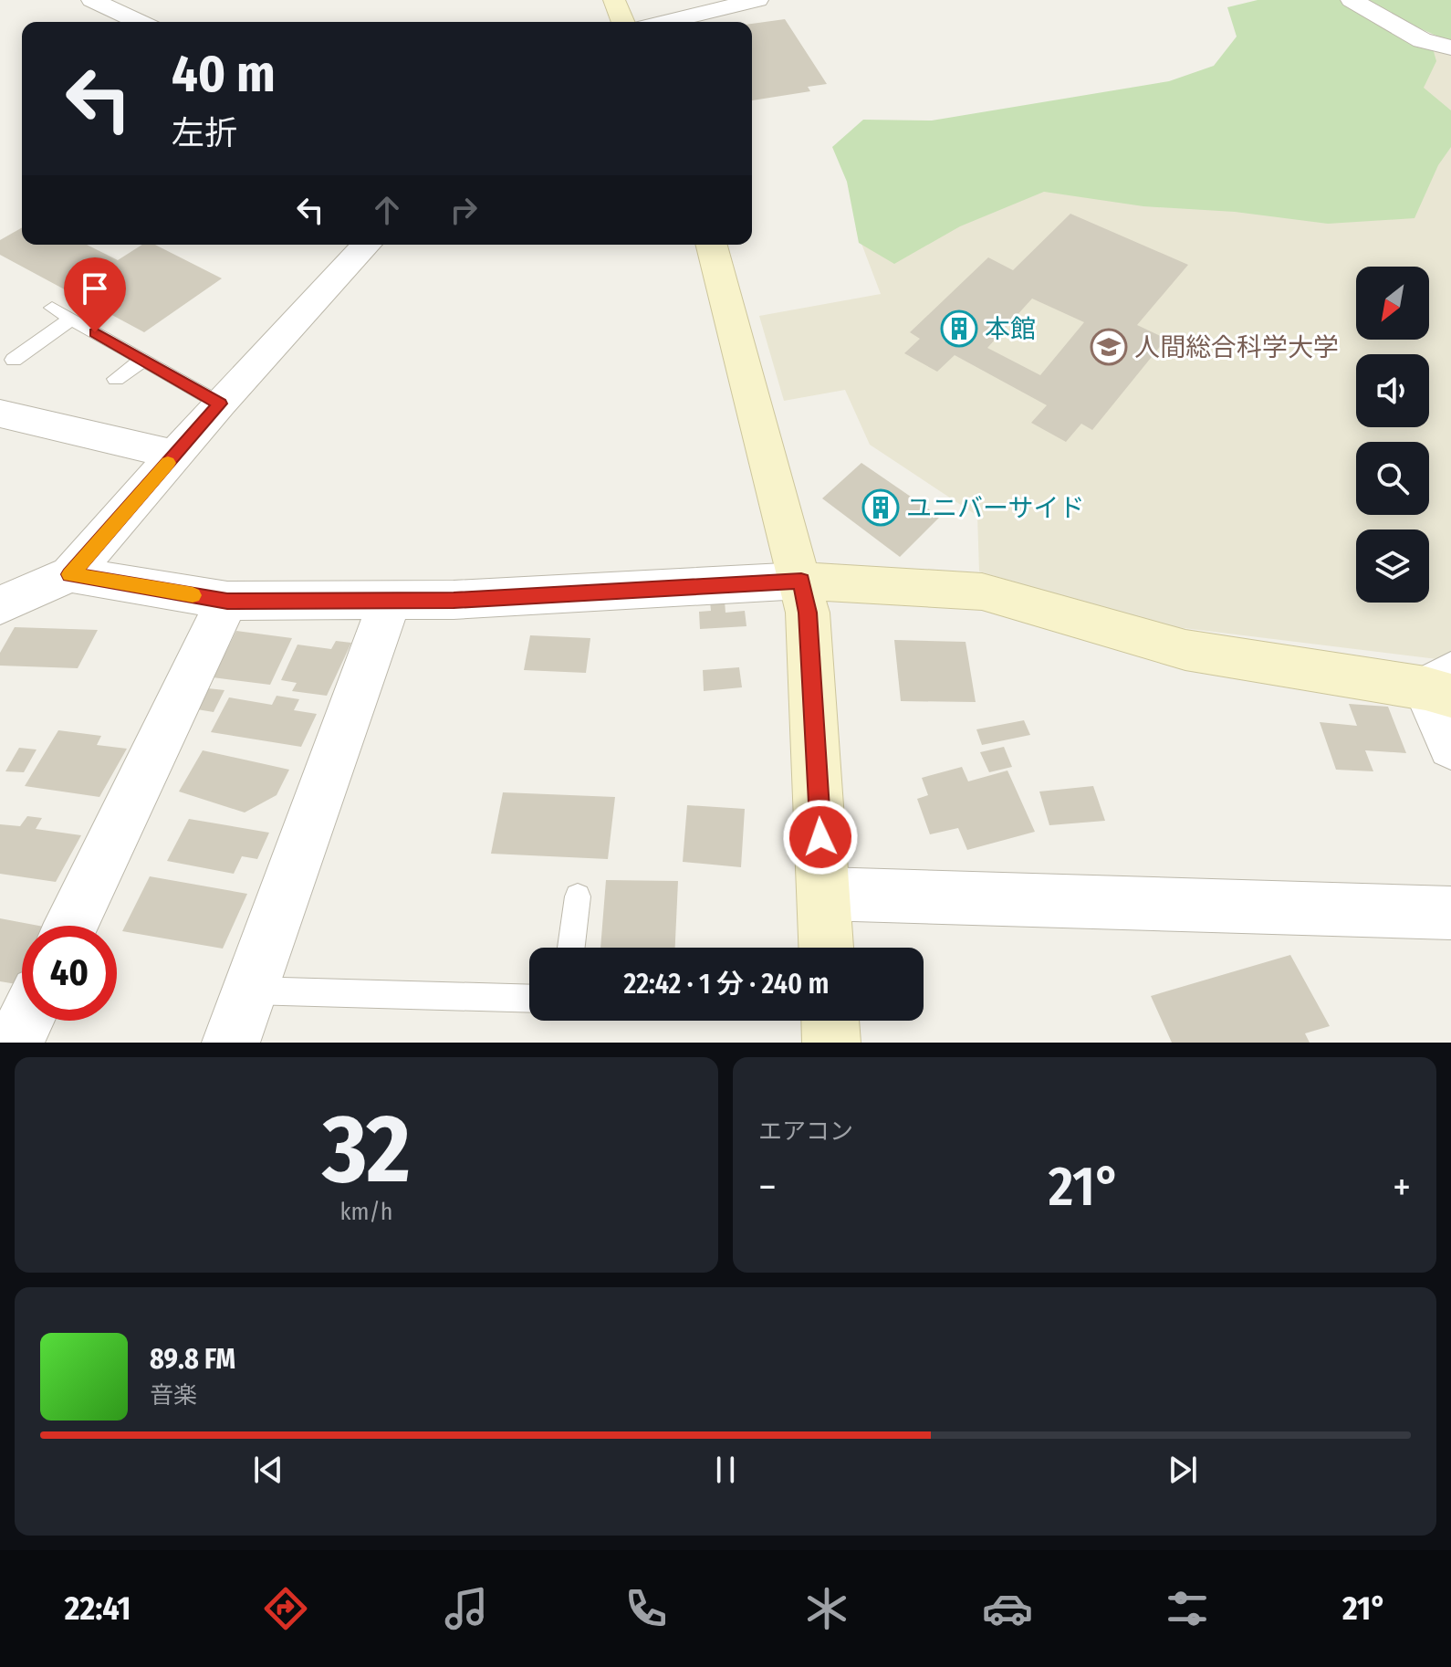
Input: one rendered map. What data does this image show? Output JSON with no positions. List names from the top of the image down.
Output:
{
  "places": {
    "building": ["本館", "ユニバーサイド"],
    "school or university": ["人間総合科学大学"]
  },
  "north": "bottom left",
  "page": {
    "turn": ["40 m", "左折"],
    "limit": "40",
    "trip": "22:42 · 1 分 · 240 m",
    "tile": [
      ["32", "km/h"],
      "エアコン"
    ],
    "heat": ["−", "21°", "+"],
    "song": ["89.8 FM", "音楽"],
    "tabs": ["22:41", "21°"]
  }
}
